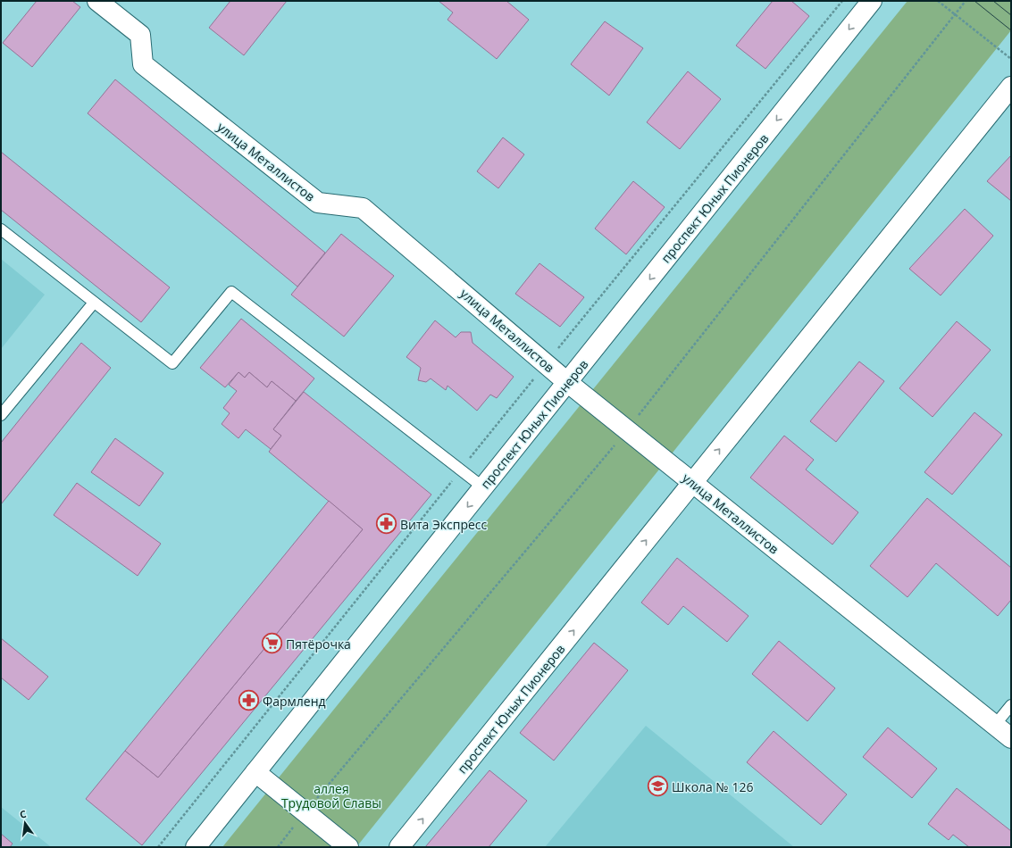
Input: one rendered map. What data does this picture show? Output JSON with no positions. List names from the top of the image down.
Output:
{
  "streets": {
    "street": ["улица Металлистов", "проспект Юных Пионеров"]
  },
  "crossings": [
    ["улица Металлистов", "проспект Юных Пионеров"]
  ],
  "parks": ["аллея Трудовой Славы"],
  "places": {
    "pharmacy": ["Вита Экспресс", "Фармленд"],
    "supermarket": ["Пятёрочка"],
    "school or university": ["Школа № 126"]
  },
  "north": "top"
}
